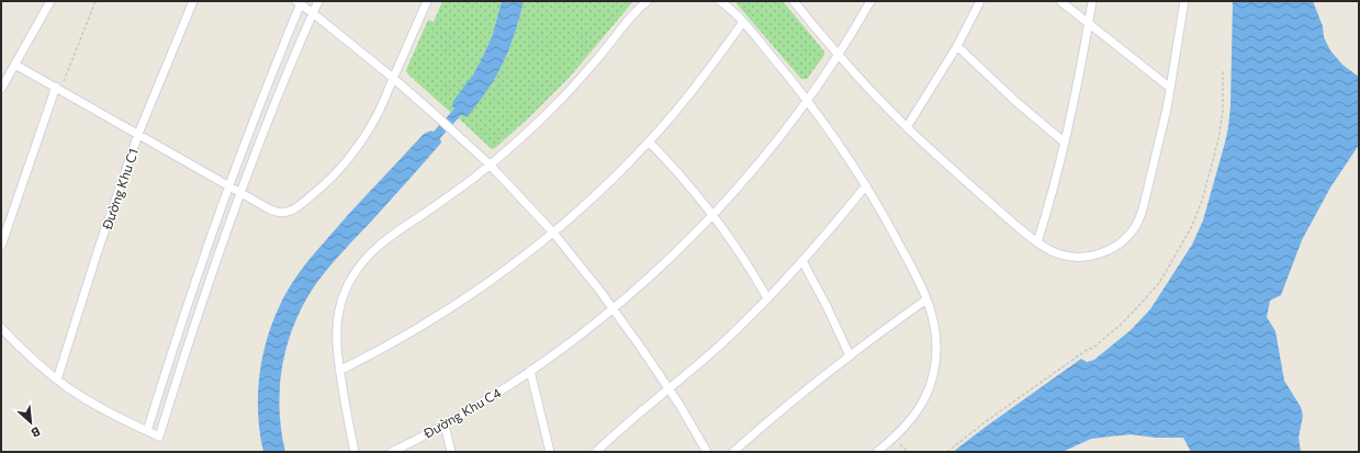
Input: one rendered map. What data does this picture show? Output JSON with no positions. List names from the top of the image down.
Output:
{
  "streets": {
    "street": ["Đường Khu C1", "Đường Khu C4"]
  },
  "north": "bottom right"
}
